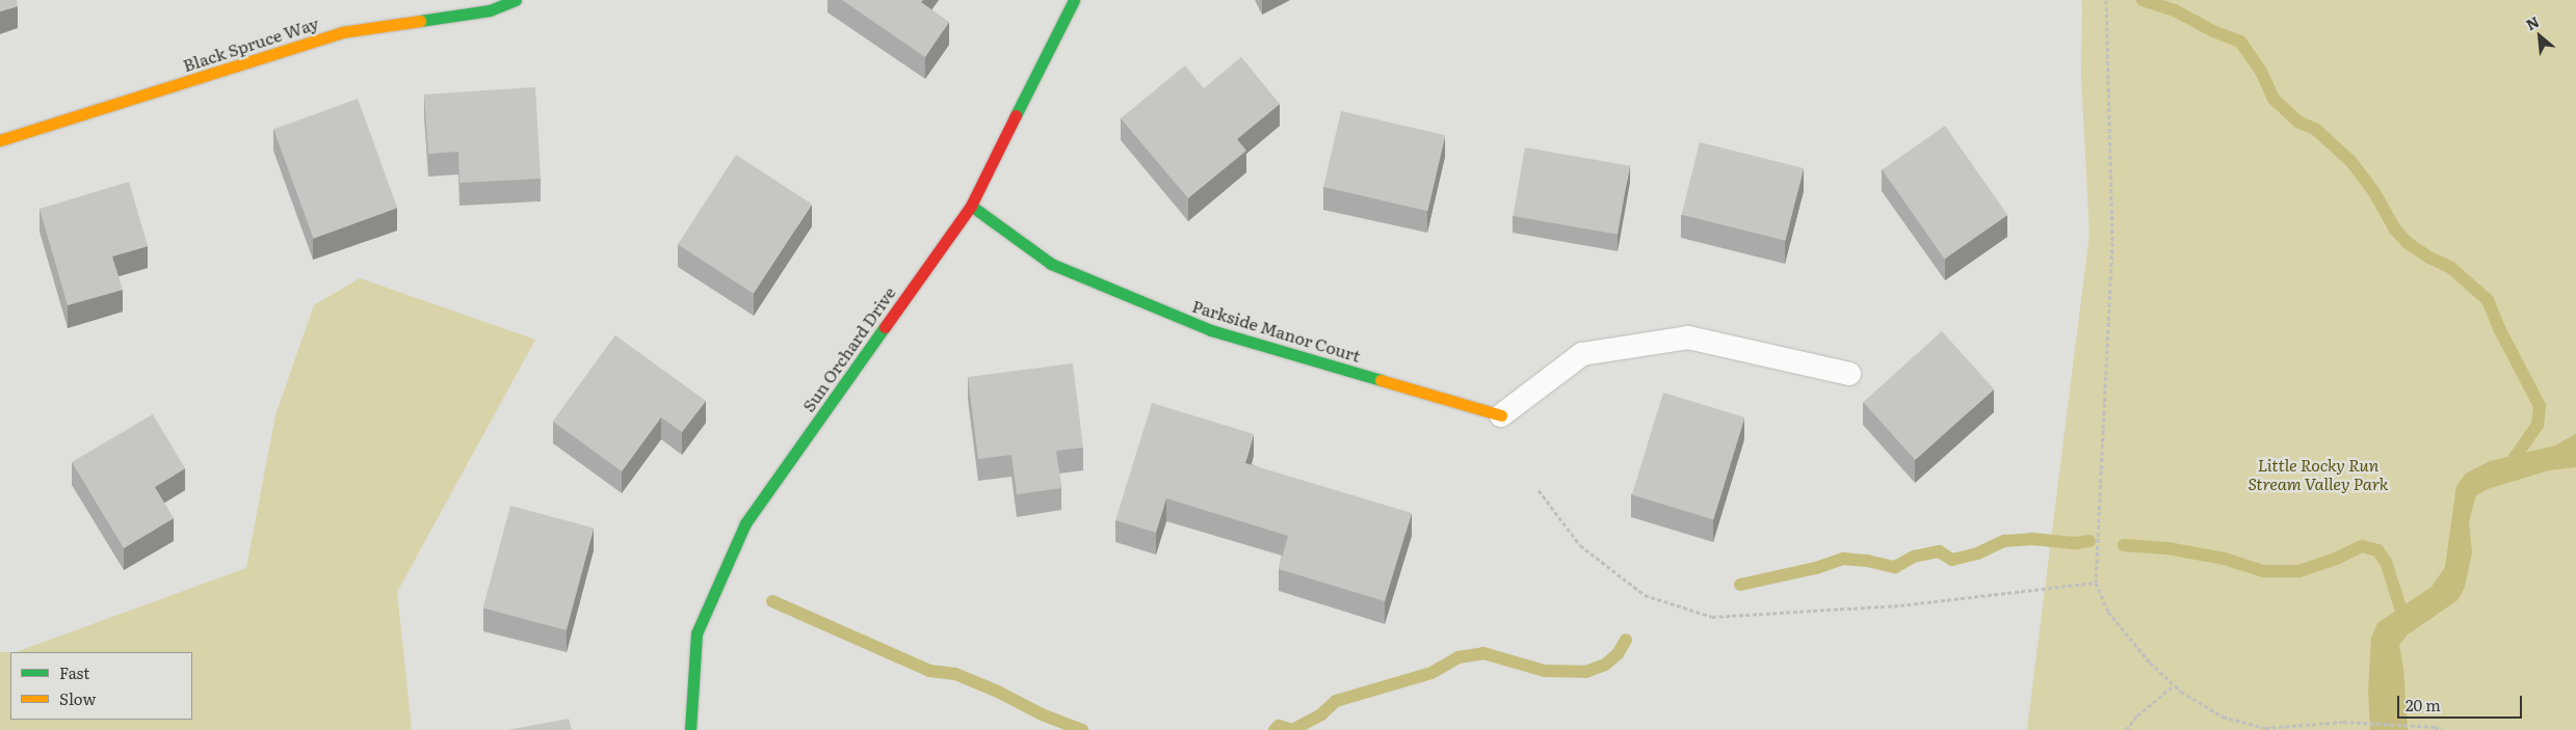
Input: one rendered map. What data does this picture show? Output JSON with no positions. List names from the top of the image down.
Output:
{
  "streets": {
    "street": ["Black Spruce Way", "Parkside Manor Court", "Sun Orchard Drive"]
  },
  "crossings": [
    ["Parkside Manor Court", "Sun Orchard Drive"]
  ],
  "parks": ["Little Rocky Run Stream Valley Park"],
  "legend": ["Fast", "Slow"],
  "scale_bar": "20 m",
  "north": "top left"
}
